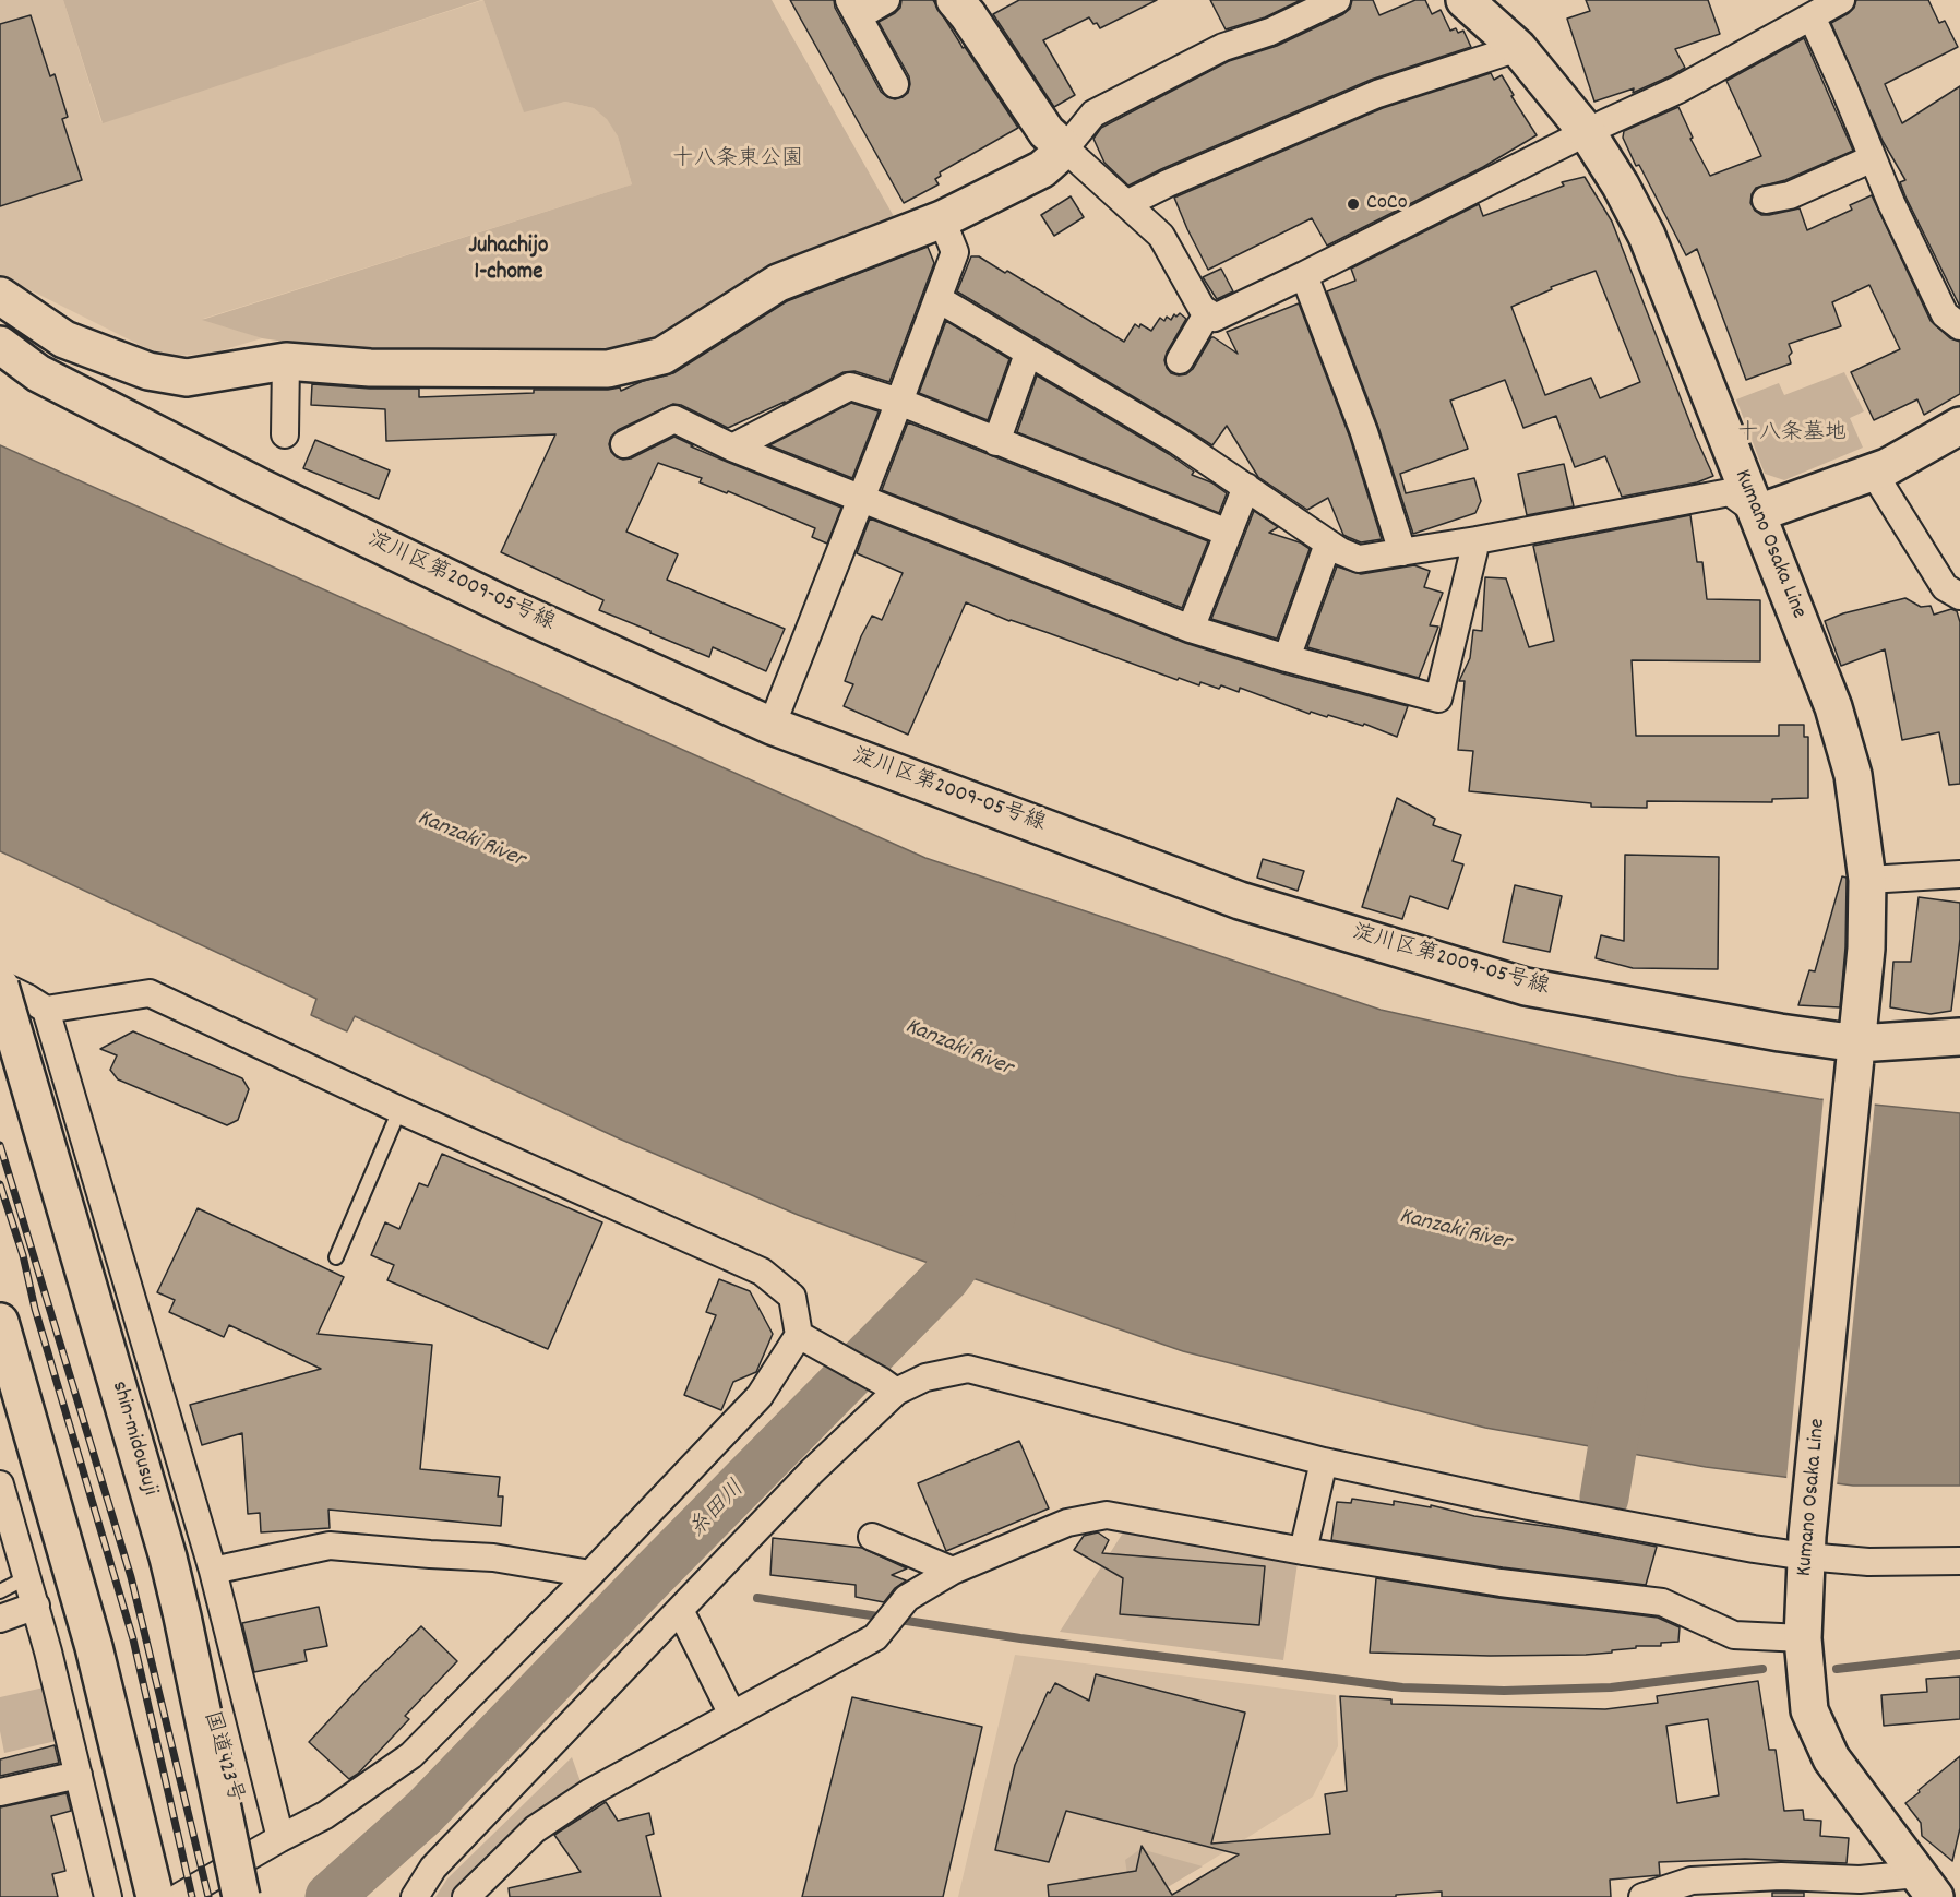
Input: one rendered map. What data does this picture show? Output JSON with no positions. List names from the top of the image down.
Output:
{
  "streets": {
    "main road": [
      "Kumano Osaka Line",
      "淀川区第2009-05号線",
      "shin-midousuji",
      "国道423号"
    ]
  },
  "crossings": [
    ["Kumano Osaka Line", "淀川区第2009-05号線"],
    ["shin-midousuji", "国道423号"]
  ],
  "districts": ["Juhachijo 1-chome"],
  "water": ["Kanzaki River", "糸田川"],
  "parks": ["十八条東公園", "十八条墓地"],
  "places": ["CoCo"]
}
